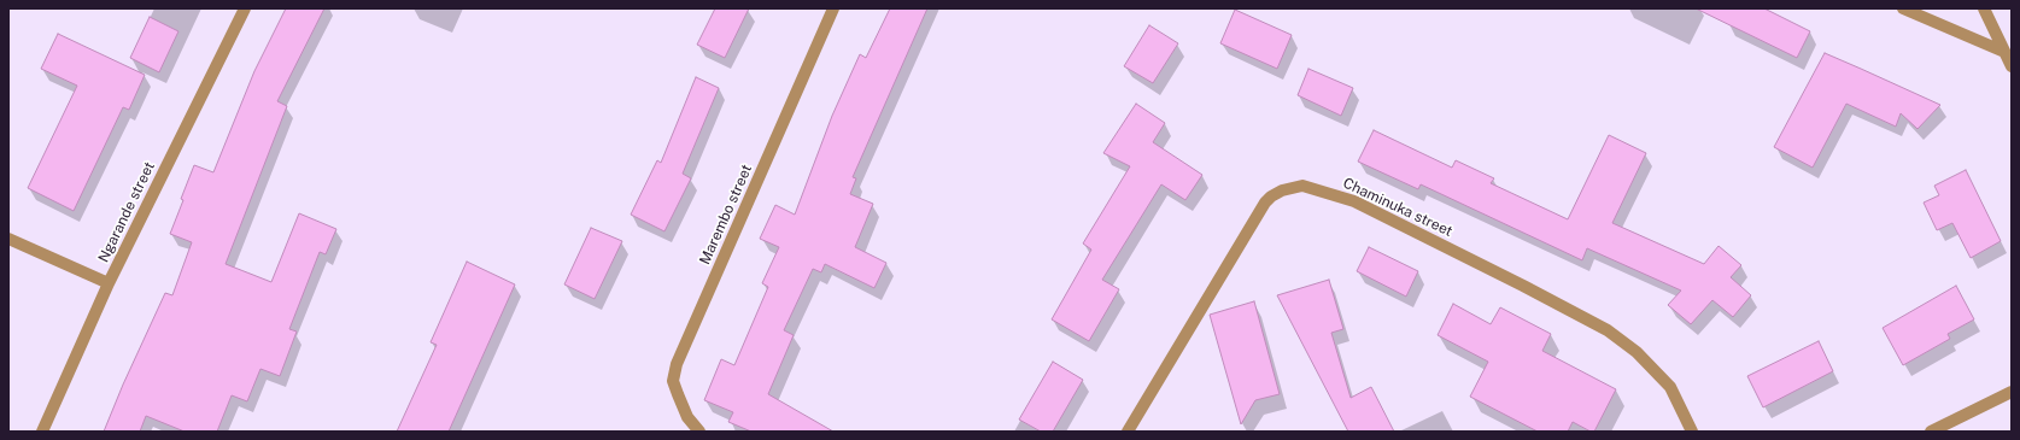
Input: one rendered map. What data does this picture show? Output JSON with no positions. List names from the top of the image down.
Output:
{
  "streets": {
    "street": ["Chaminuka street", "Ngarande street", "Marembo street"]
  }
}
